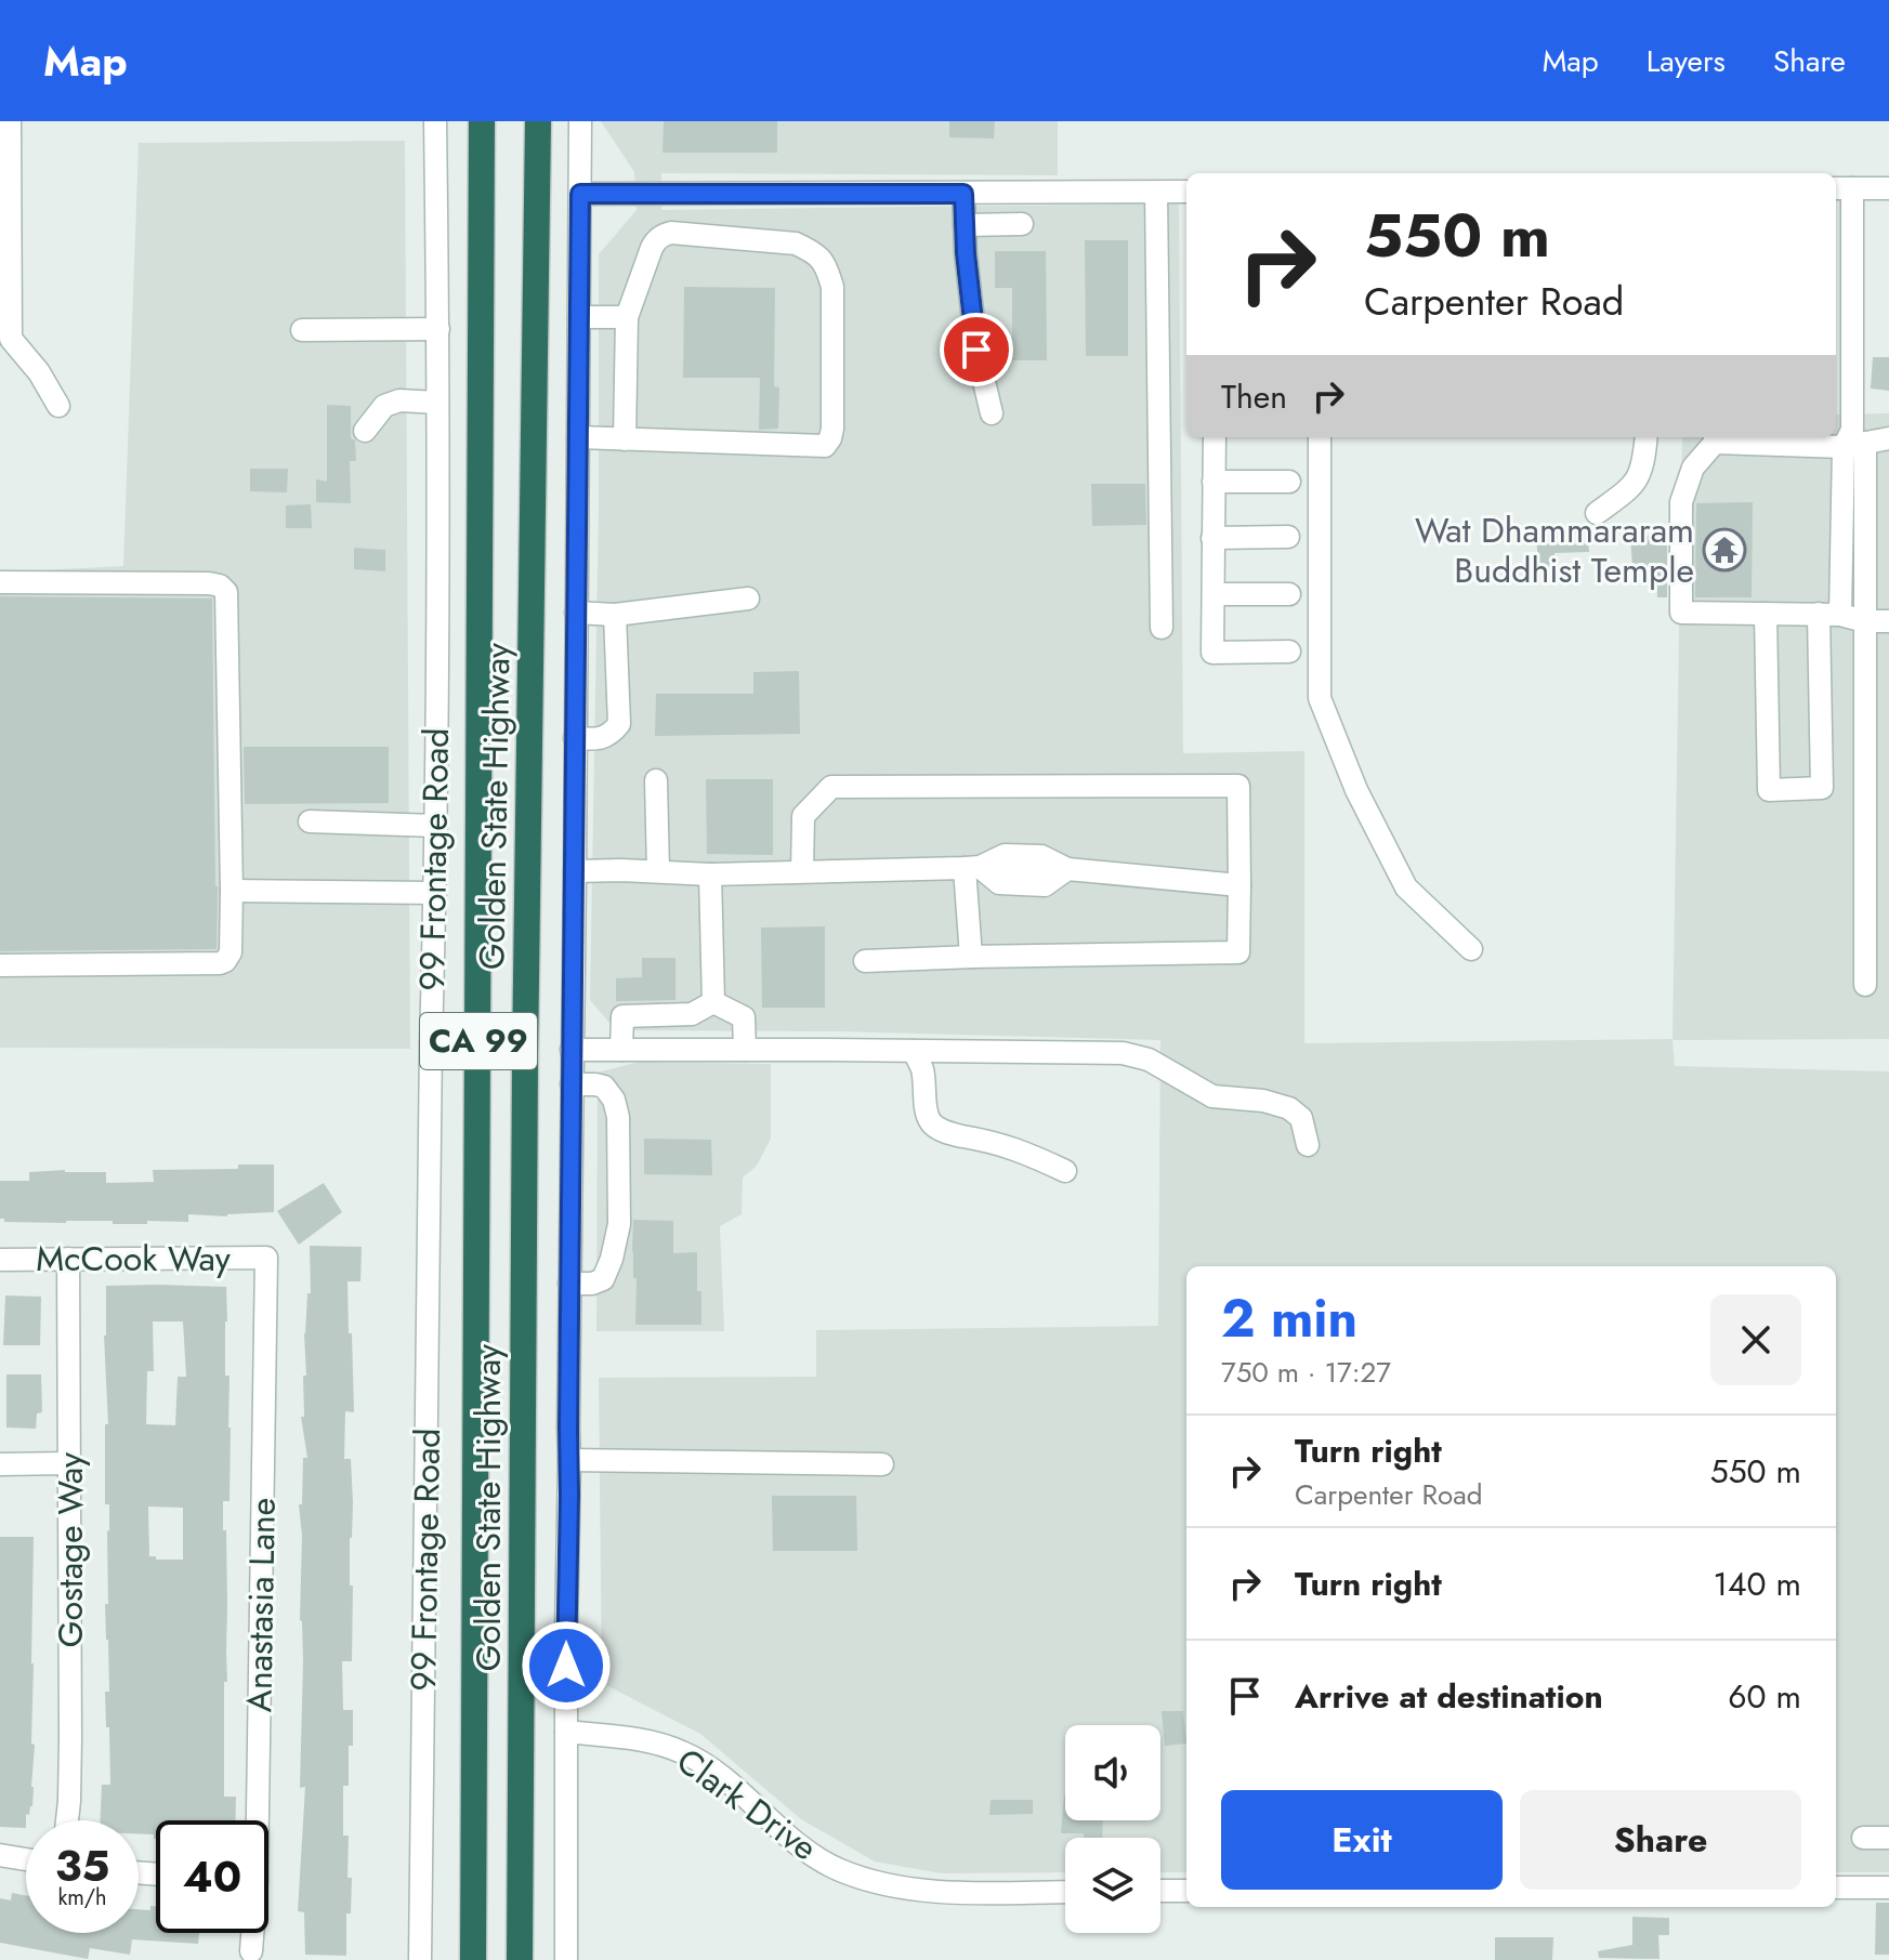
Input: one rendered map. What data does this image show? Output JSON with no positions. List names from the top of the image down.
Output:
{
  "streets": {
    "highway": ["Golden State Highway", "CA 99"],
    "street": [
      "99 Frontage Road",
      "McCook Way",
      "Gostage Way",
      "Anastasia Lane",
      "Clark Drive"
    ]
  },
  "crossings": [
    ["McCook Way", "Gostage Way"],
    ["McCook Way", "Anastasia Lane"]
  ],
  "places": {
    "temple": ["Wat Dhammararam Buddhist Temple"]
  },
  "page": {
    "header": "Map",
    "nav": ["Map", "Layers", "Share"],
    "turn": ["550 m", "Carpenter Road"],
    "then": "Then",
    "heading": ["2 min", "750 m · 17:27"],
    "list": [
      {
        "name": "Turn right",
        "note": "Carpenter Road",
        "value": "550 m"
      },
      {
        "name": "Turn right",
        "value": "140 m"
      },
      {
        "name": "Arrive at destination",
        "value": "60 m"
      }
    ],
    "buttons": ["Exit", "Share"],
    "speed": "35 km/h",
    "limit": "40"
  }
}
